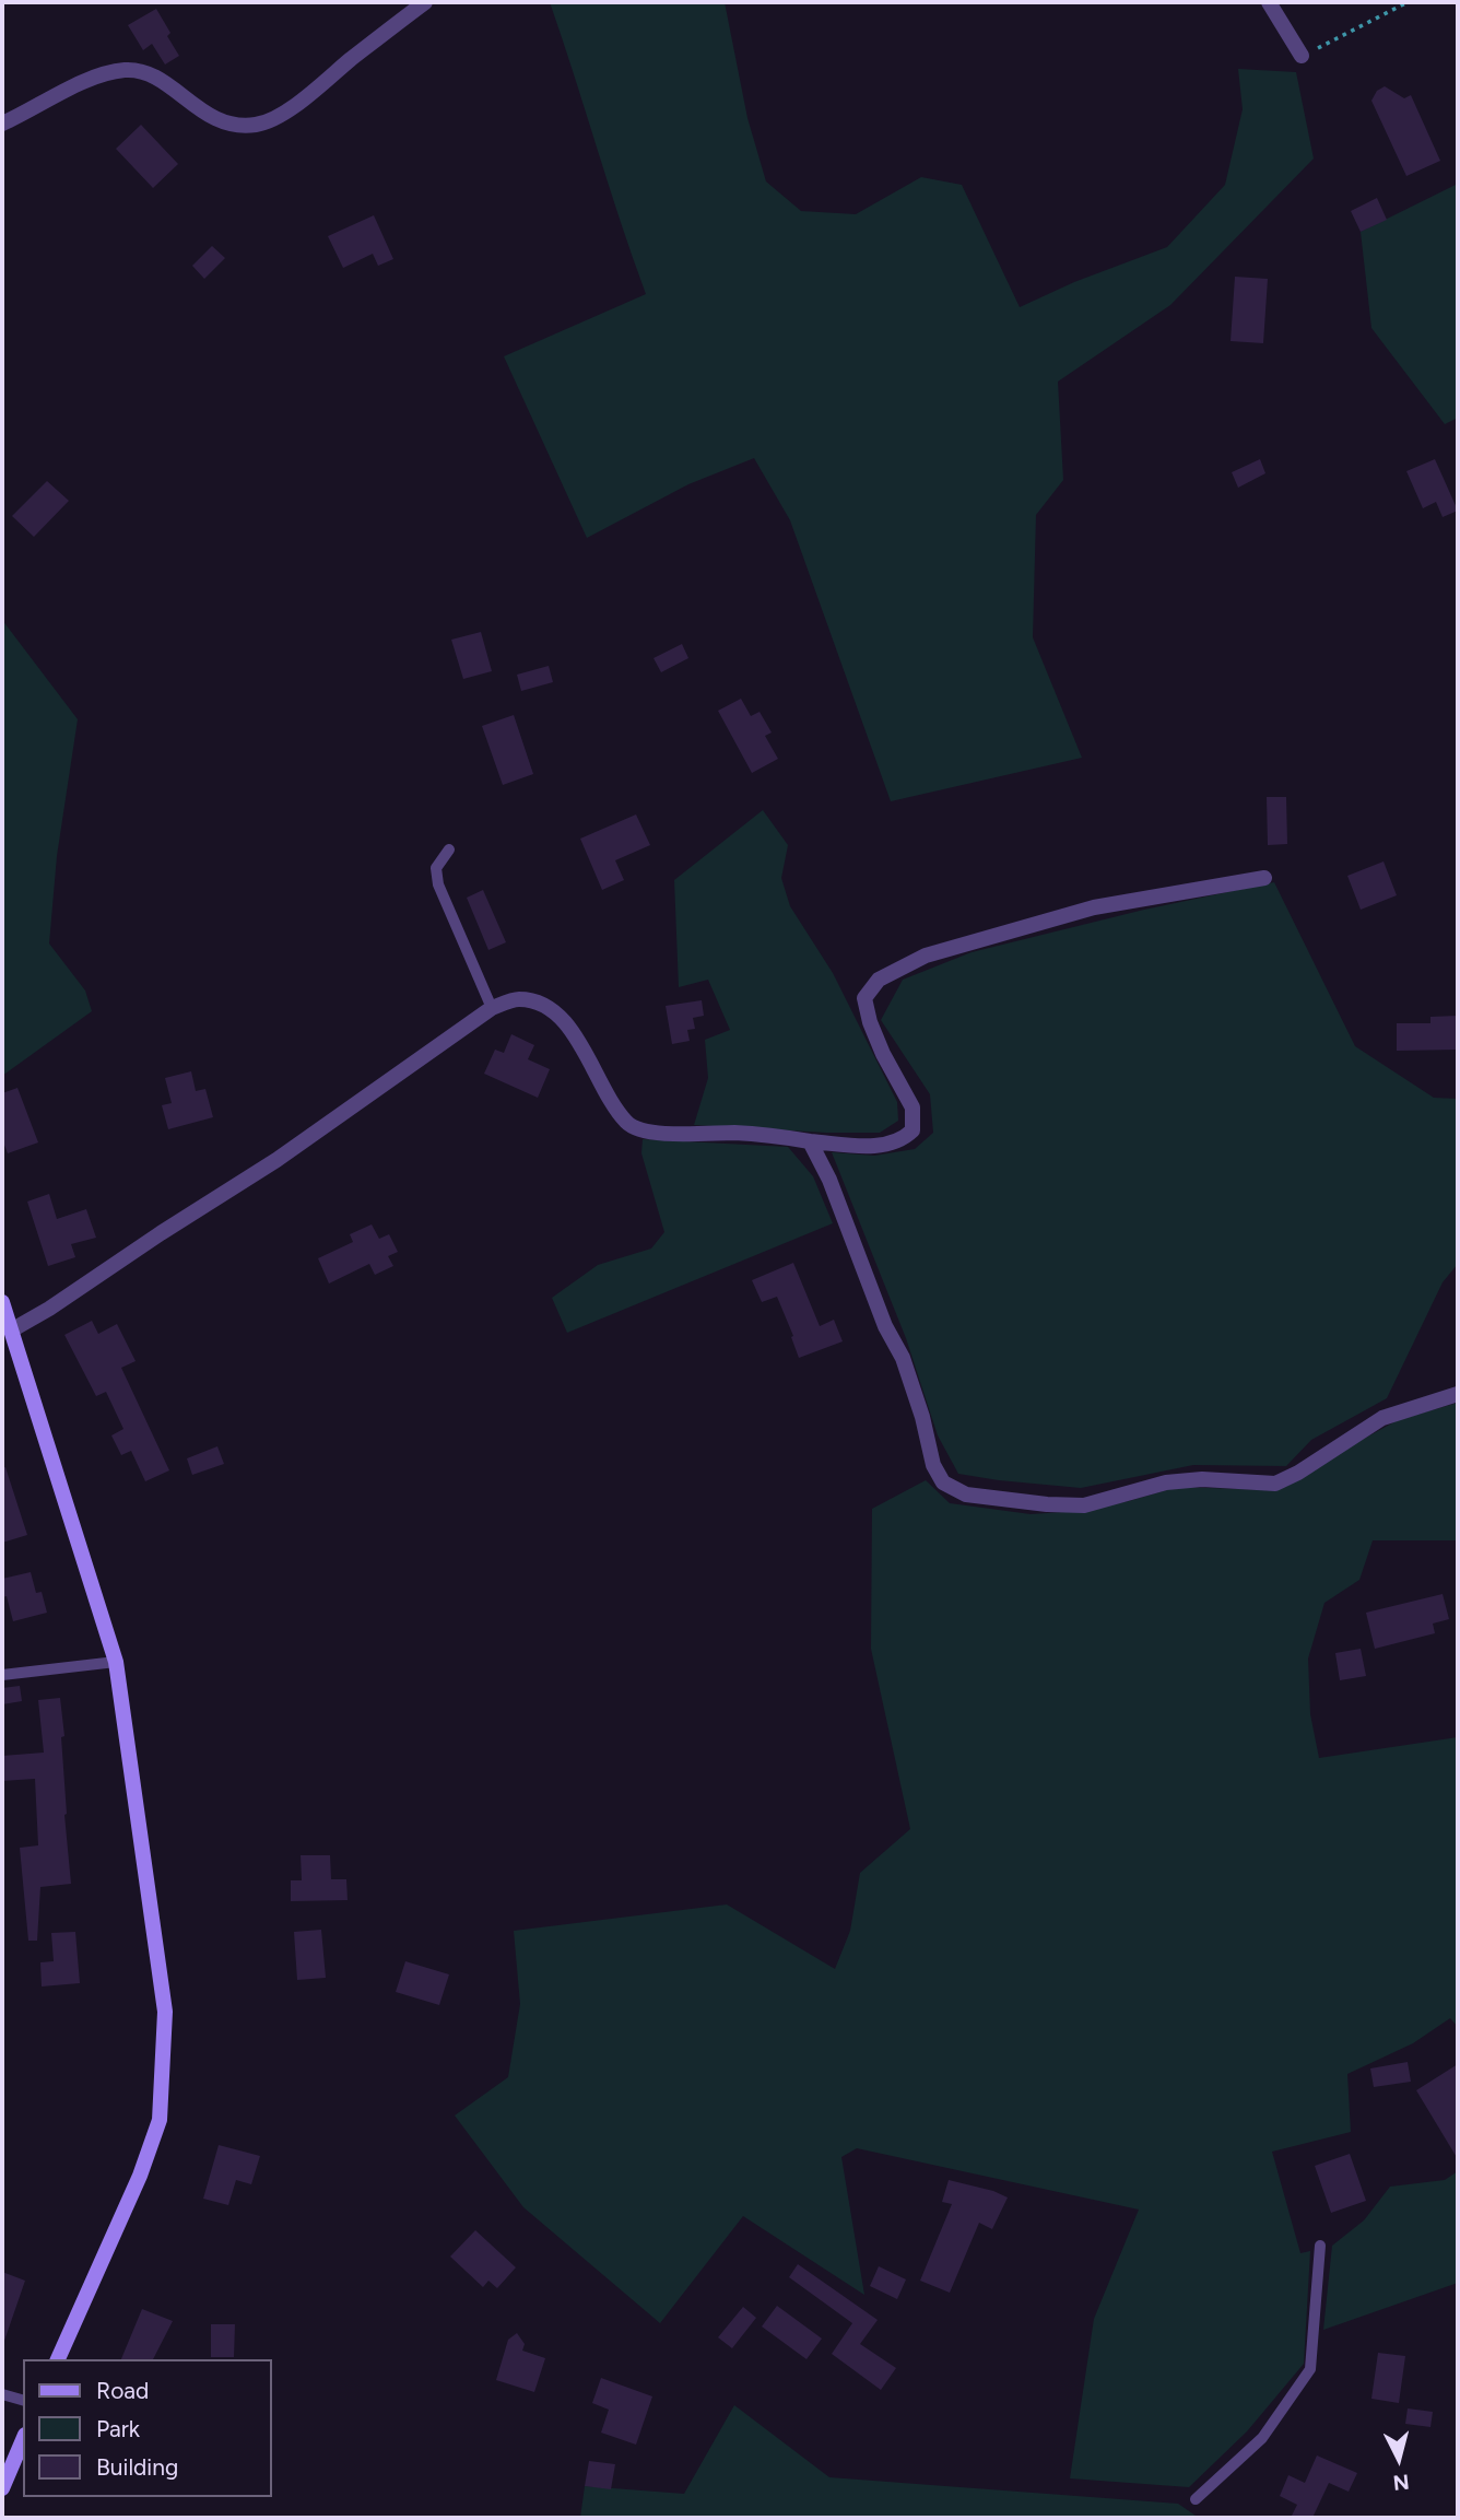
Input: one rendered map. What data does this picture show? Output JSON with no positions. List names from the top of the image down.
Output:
{
  "legend": ["Road", "Park", "Building"],
  "north": "bottom"
}
